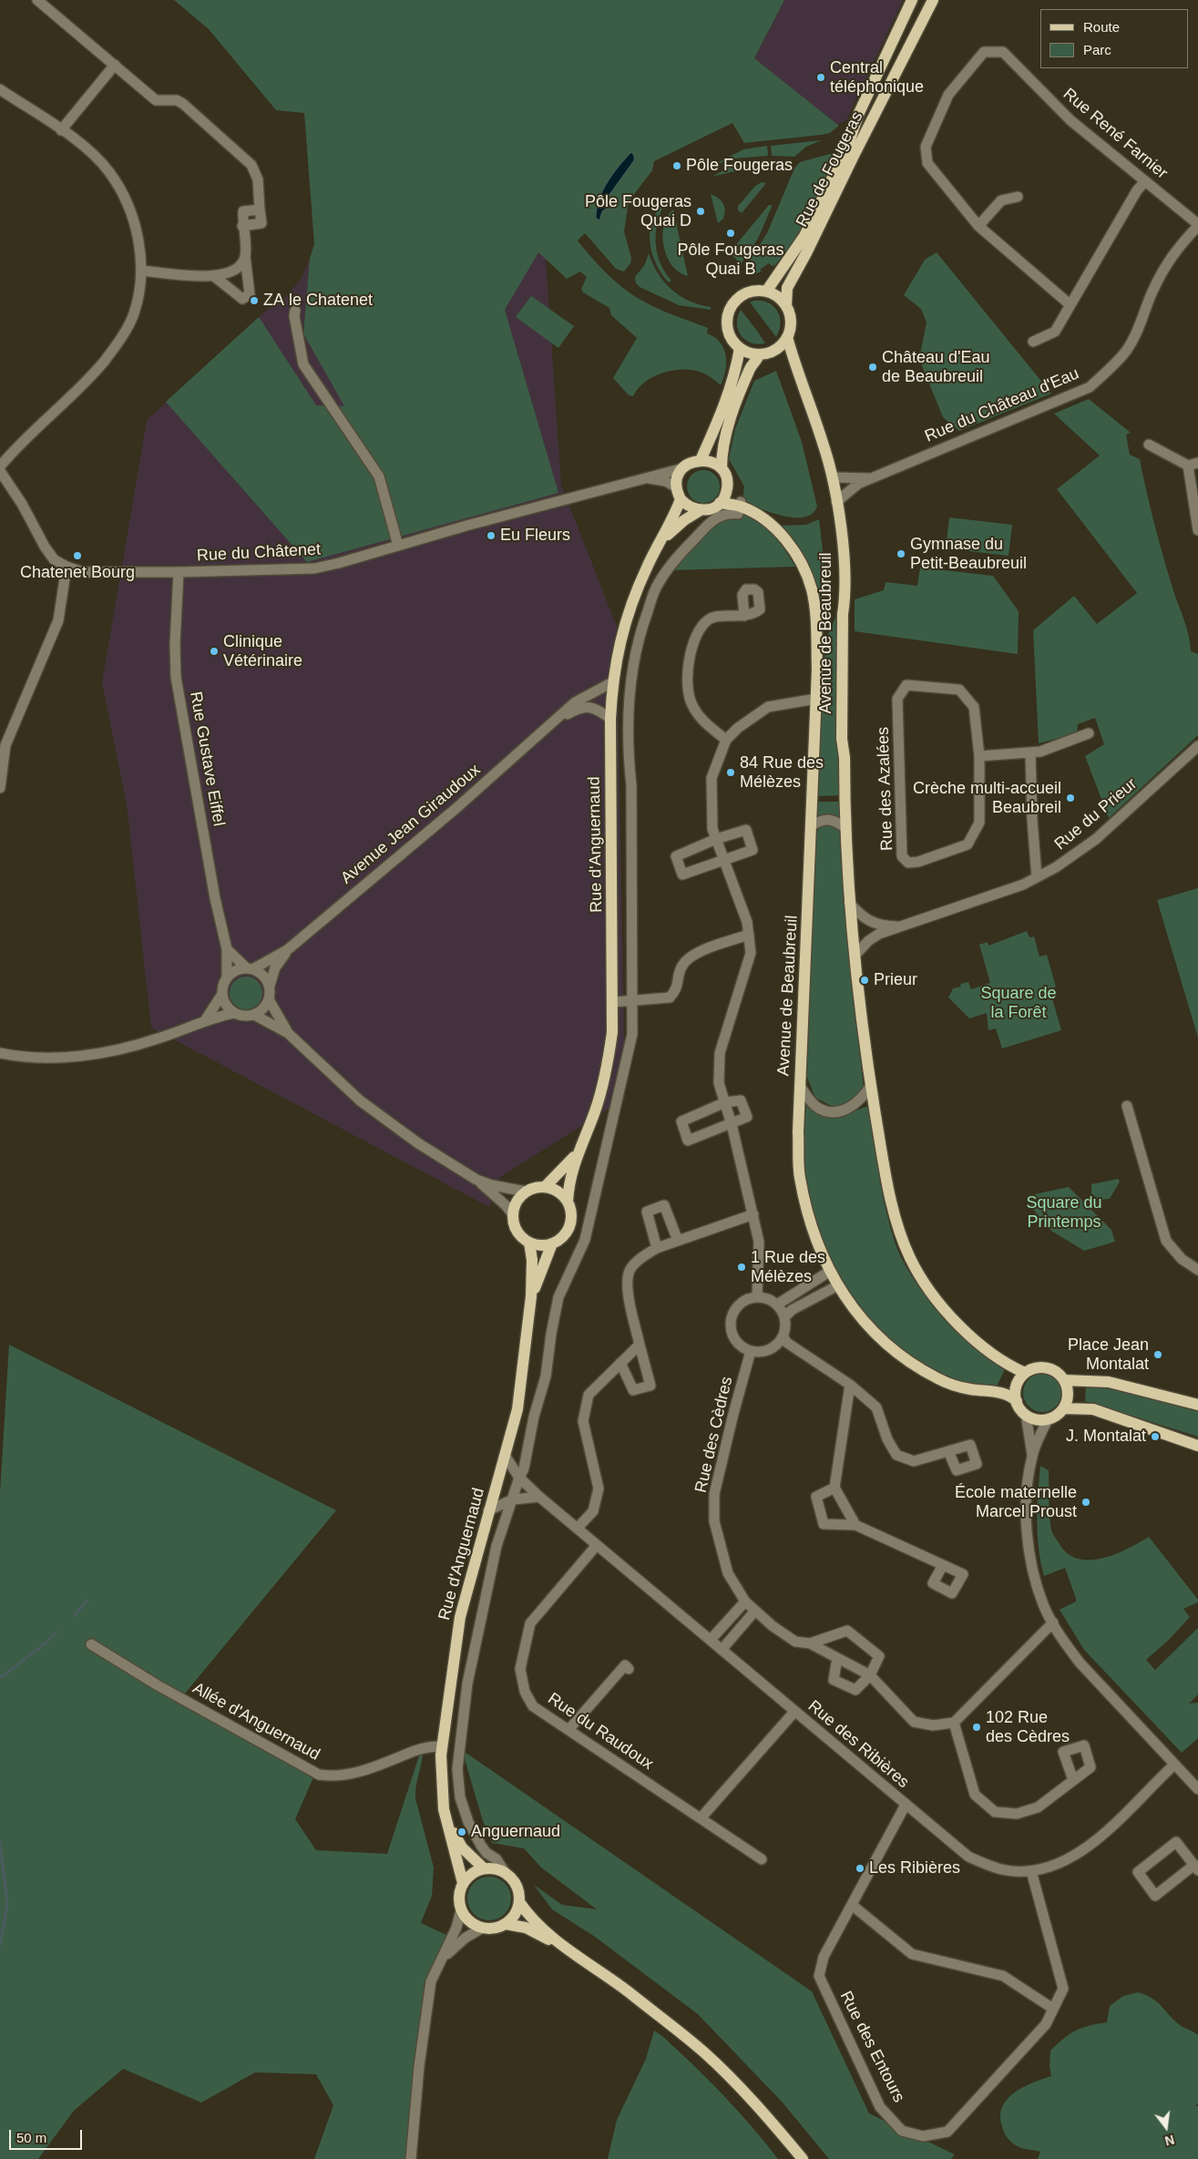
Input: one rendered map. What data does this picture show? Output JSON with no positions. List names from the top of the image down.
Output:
{
  "streets": {
    "main road": ["Rue de Fougeras", "Avenue de Beaubreuil", "Rue d'Anguernaud"],
    "street": [
      "Rue René Farnier",
      "Rue du Château d'Eau",
      "Rue du Châtenet",
      "Rue Gustave Eiffel",
      "Rue des Azalées",
      "Rue du Prieur",
      "Avenue Jean Giraudoux",
      "Rue des Cèdres",
      "Allée d'Anguernaud",
      "Rue du Raudoux",
      "Rue des Ribières",
      "Rue des Entours"
    ]
  },
  "crossings": [
    ["Rue René Farnier", "Rue du Château d'Eau"],
    ["Rue de Fougeras", "Avenue de Beaubreuil"],
    ["Rue du Château d'Eau", "Avenue de Beaubreuil"],
    ["Rue du Châtenet", "Avenue de Beaubreuil"],
    ["Rue du Châtenet", "Rue Gustave Eiffel"],
    ["Rue du Châtenet", "Rue d'Anguernaud"],
    ["Avenue de Beaubreuil", "Rue du Prieur"],
    ["Avenue de Beaubreuil", "Rue d'Anguernaud"],
    ["Rue Gustave Eiffel", "Avenue Jean Giraudoux"],
    ["Avenue Jean Giraudoux", "Rue d'Anguernaud"],
    ["Rue d'Anguernaud", "Allée d'Anguernaud"],
    ["Rue d'Anguernaud", "Rue des Ribières"],
    ["Rue du Raudoux", "Rue des Ribières"],
    ["Rue des Ribières", "Rue des Entours"]
  ],
  "parks": ["Square de la Forêt", "Square du Printemps"],
  "places": [
    "Central téléphonique",
    "Pôle Fougeras",
    "Pôle Fougeras Quai D",
    "Pôle Fougeras Quai B",
    "ZA le Chatenet",
    "Château d'Eau de Beaubreuil",
    "Eu Fleurs",
    "Gymnase du Petit-Beaubreuil",
    "Chatenet Bourg",
    "Clinique Vétérinaire",
    "84 Rue des Mélèzes",
    "Crèche multi-accueil Beaubreil",
    "Prieur",
    "1 Rue des Mélèzes",
    "Place Jean Montalat",
    "J. Montalat",
    "École maternelle Marcel Proust",
    "102 Rue des Cèdres",
    "Anguernaud",
    "Les Ribières"
  ],
  "legend": ["Route", "Parc"],
  "scale_bar": "50 m",
  "north": "bottom"
}
